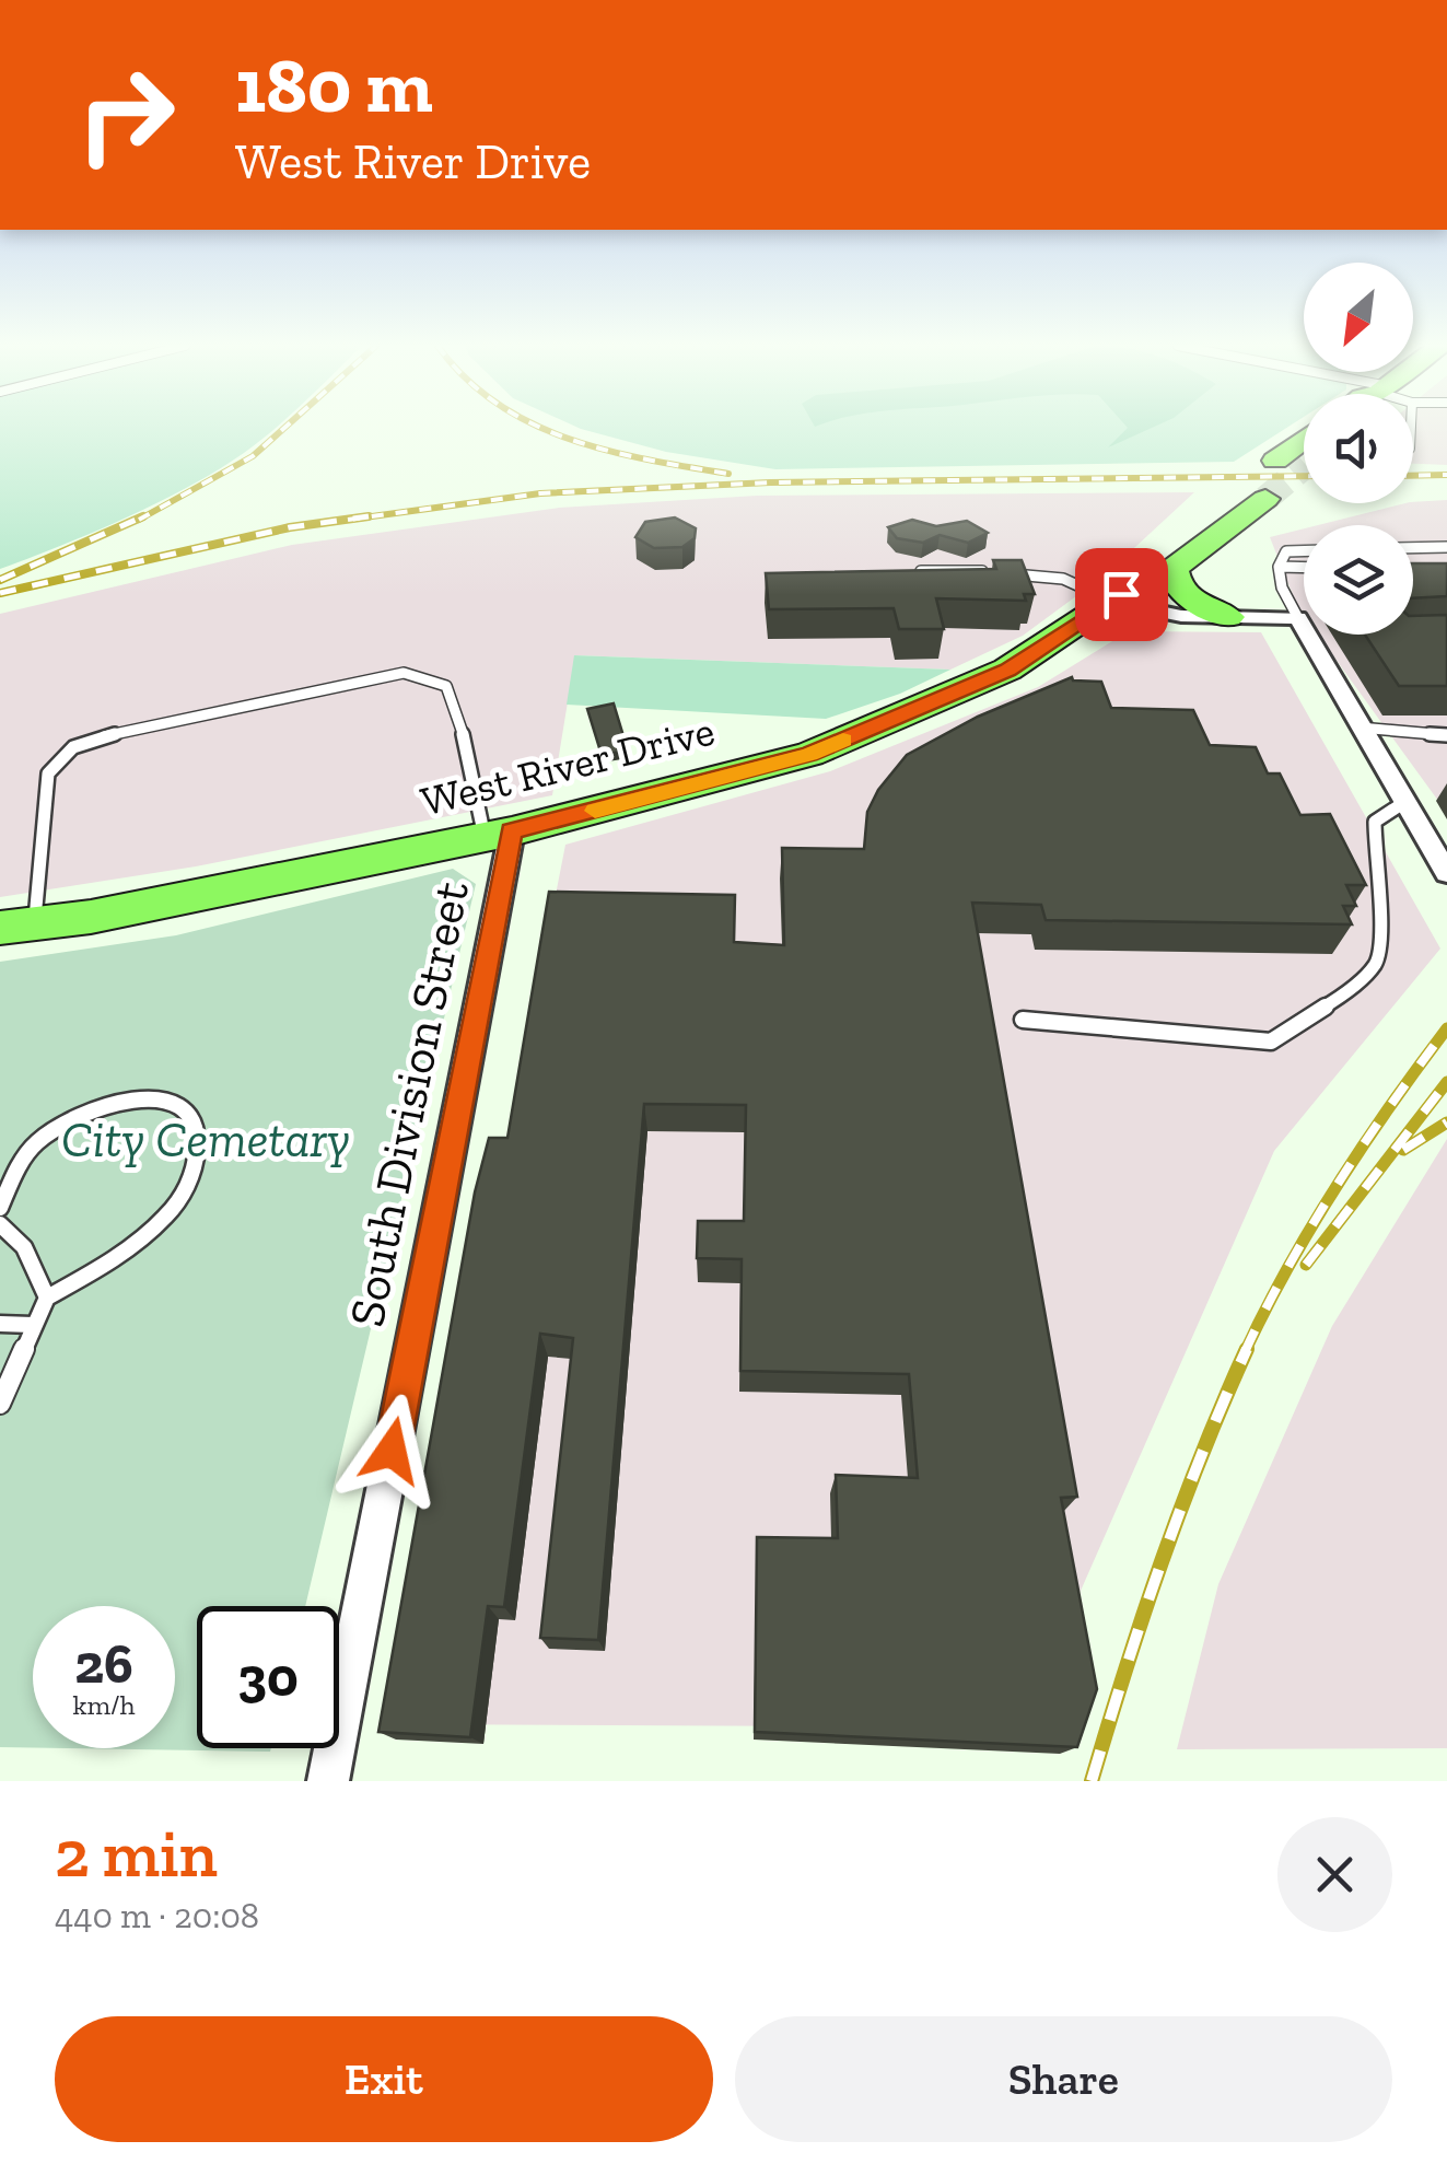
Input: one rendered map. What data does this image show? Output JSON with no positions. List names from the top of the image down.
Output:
{
  "streets": {
    "main road": ["West River Drive"],
    "street": ["South Division Street"]
  },
  "crossings": [
    ["West River Drive", "South Division Street"]
  ],
  "parks": ["City Cemetary"],
  "north": "bottom left",
  "page": {
    "turn": ["180 m", "West River Drive"],
    "speed": "26 km/h",
    "limit": "30",
    "heading": ["2 min", "440 m · 20:08"],
    "buttons": ["Exit", "Share"]
  }
}
